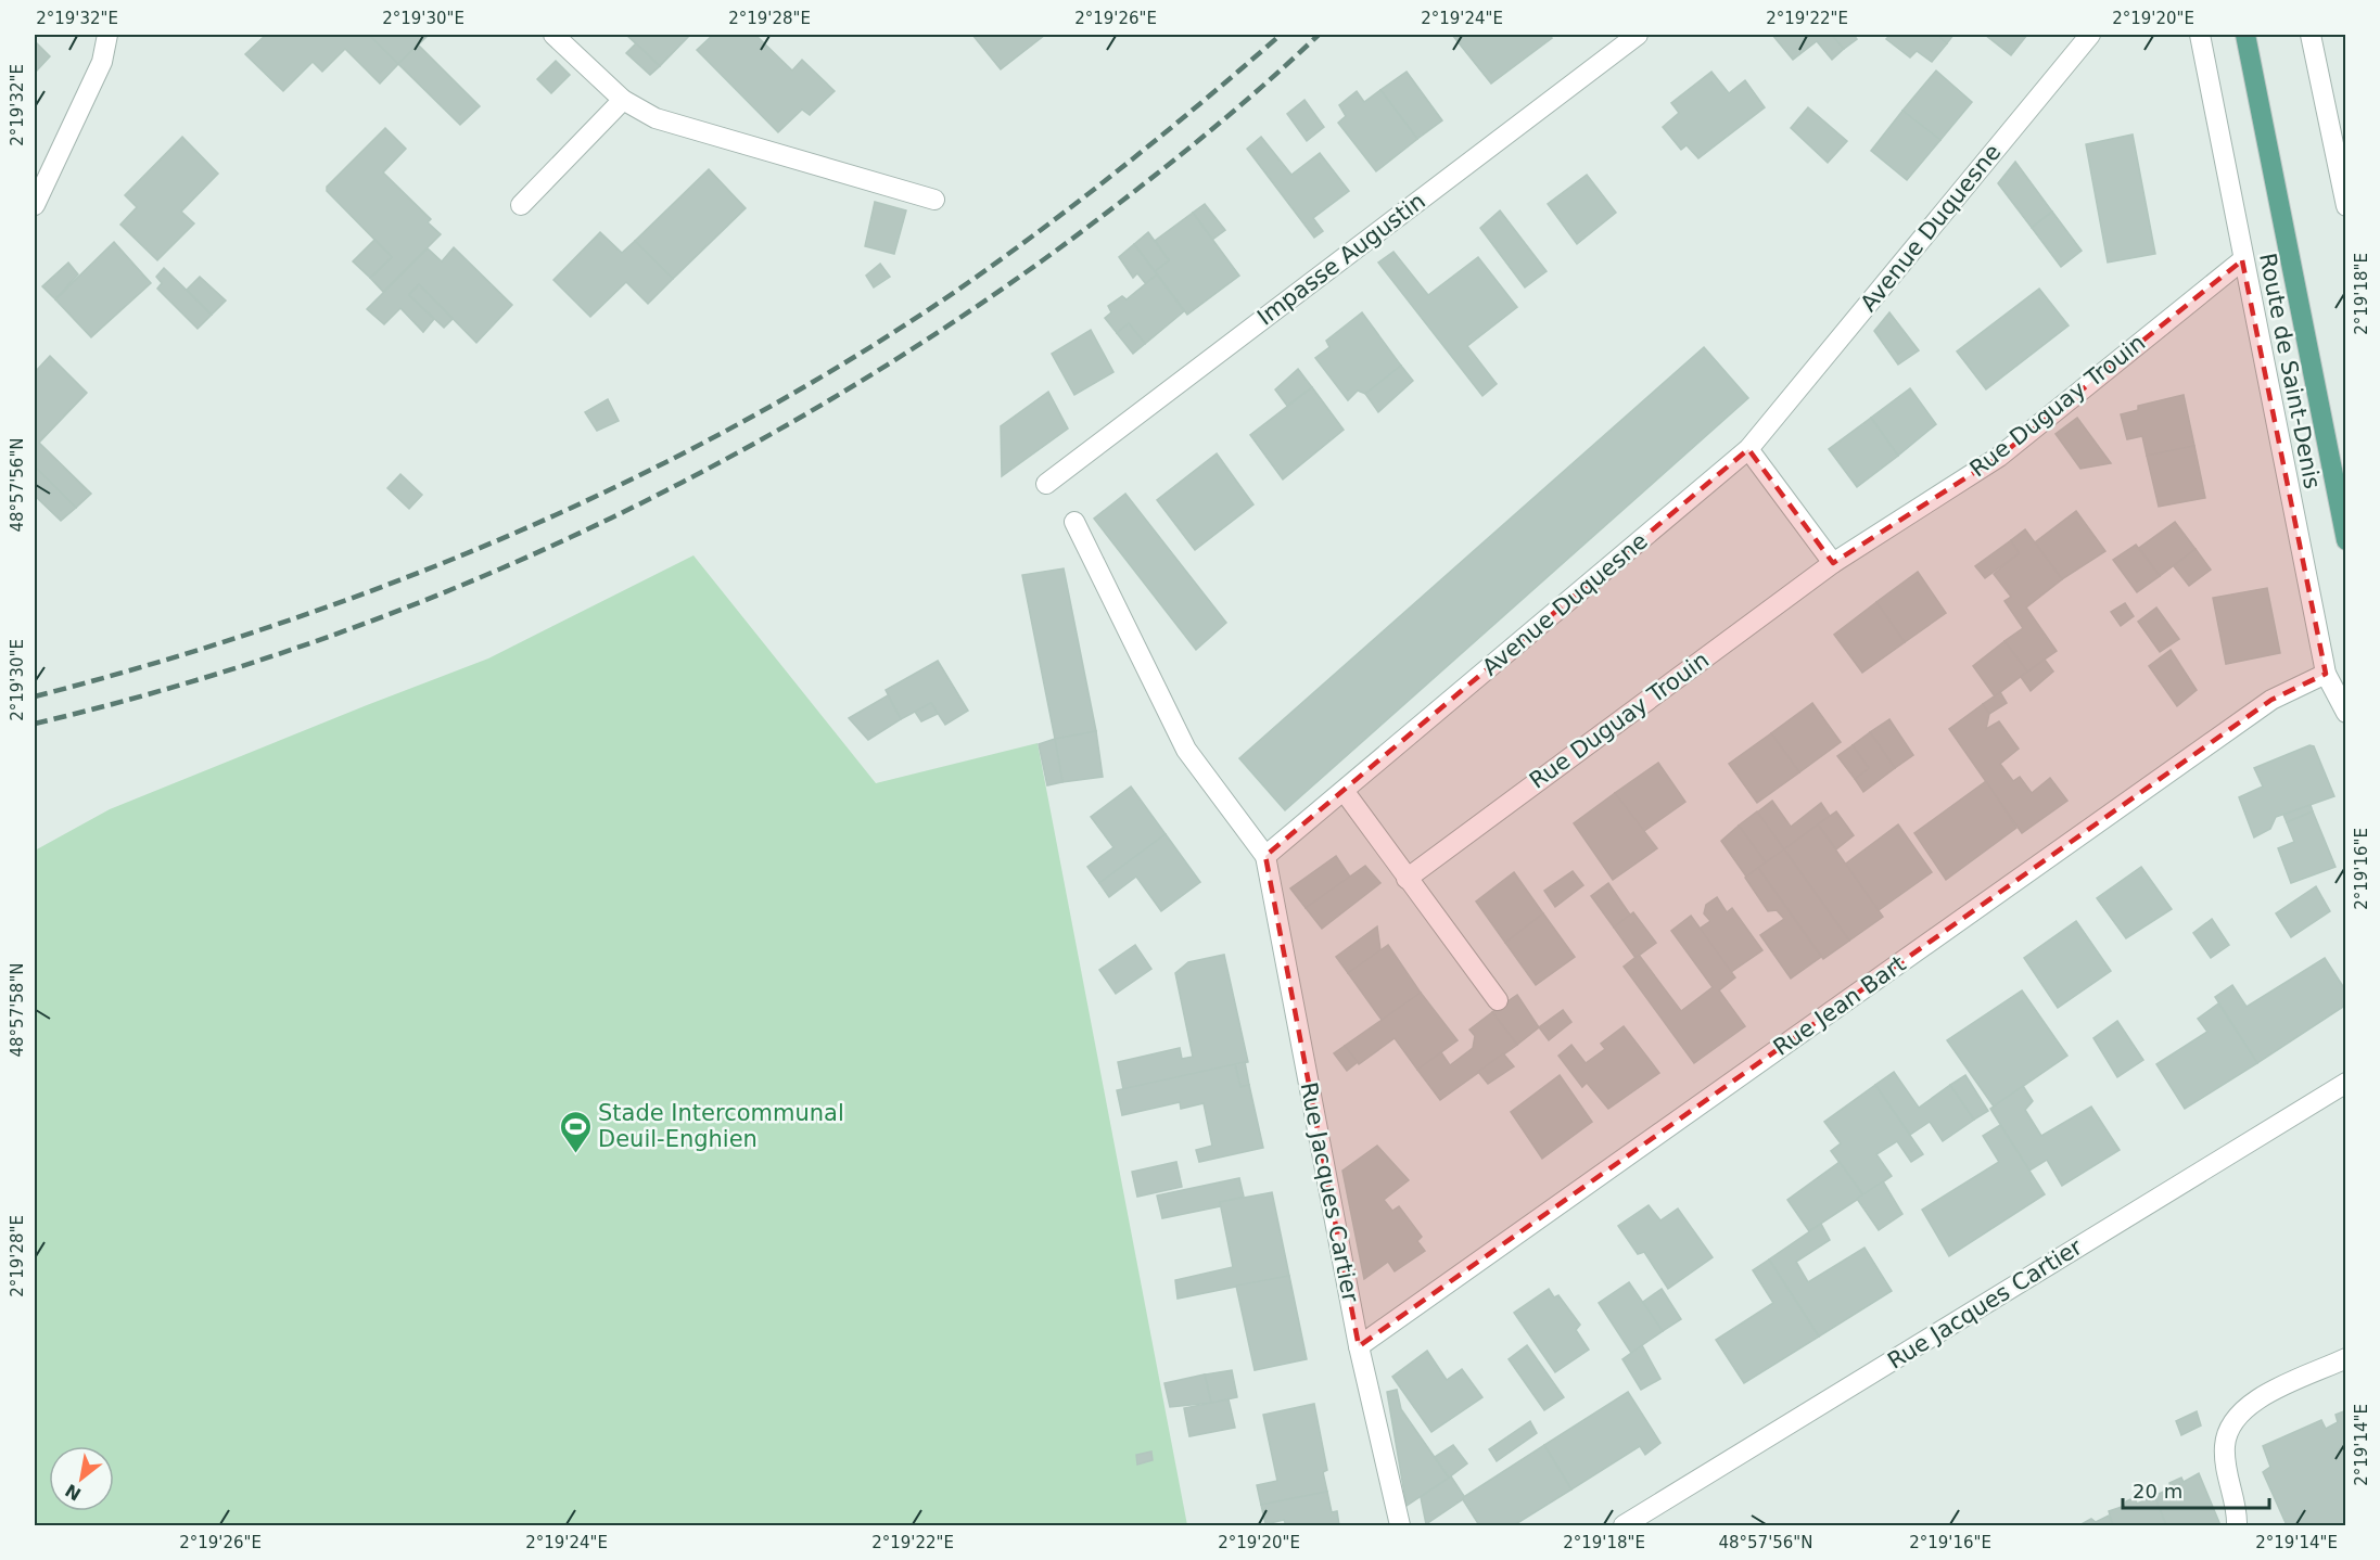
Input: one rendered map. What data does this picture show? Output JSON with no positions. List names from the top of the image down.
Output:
{
  "streets": {
    "main road": ["Route de Saint-Denis"],
    "street": [
      "Avenue Duquesne",
      "Impasse Augustin",
      "Rue Duguay Trouin",
      "Rue Jean Bart",
      "Rue Jacques Cartier"
    ]
  },
  "crossings": [
    ["Avenue Duquesne", "Rue Jacques Cartier"],
    ["Route de Saint-Denis", "Rue Duguay Trouin"],
    ["Route de Saint-Denis", "Rue Jean Bart"],
    ["Rue Jean Bart", "Rue Jacques Cartier"]
  ],
  "places": {
    "sports": ["Stade Intercommunal Deuil-Enghien"]
  },
  "scale_bar": "20 m",
  "north": "bottom left",
  "coordinates": [
    "2°19'32\"E",
    "2°19'30\"E",
    "2°19'28\"E",
    "2°19'26\"E",
    "2°19'24\"E",
    "2°19'22\"E",
    "2°19'20\"E",
    "2°19'18\"E",
    "48°57'56\"N",
    "2°19'16\"E",
    "48°57'58\"N",
    "2°19'14\"E"
  ]
}
